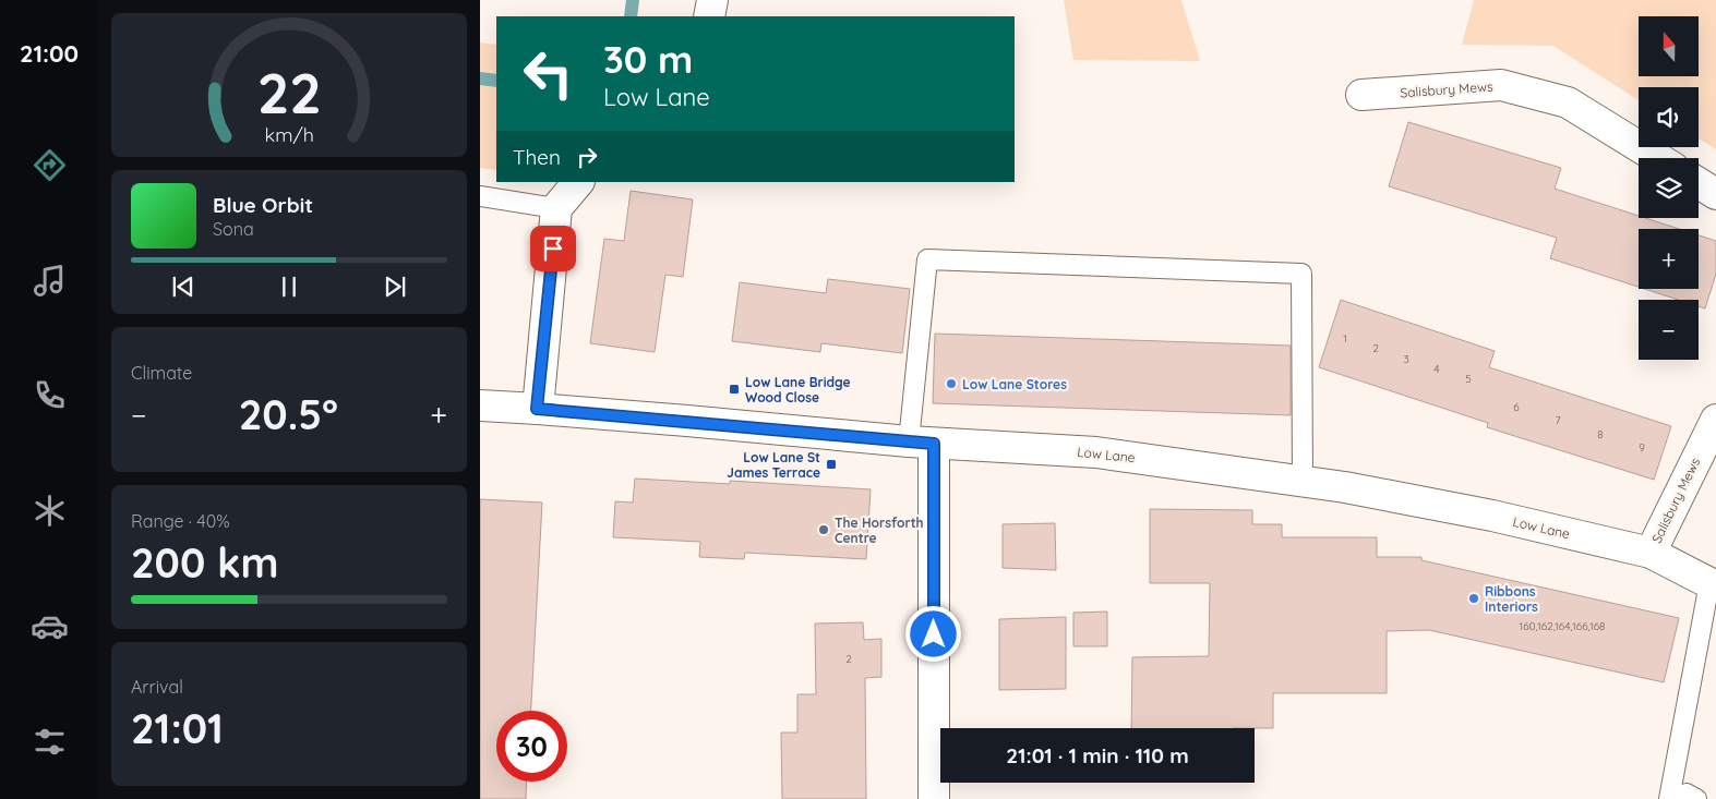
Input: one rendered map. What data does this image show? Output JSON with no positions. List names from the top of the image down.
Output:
{
  "streets": {
    "street": ["Salisbury Mews", "Low Lane"]
  },
  "crossings": [
    ["Salisbury Mews", "Low Lane"]
  ],
  "places": {
    "other": ["Low Lane Stores", "The Horsforth Centre", "Ribbons Interiors"],
    "transit": ["Low Lane Bridge Wood Close", "Low Lane St James Terrace"]
  },
  "house_numbers": [
    "1",
    "2",
    "3",
    "4",
    "5",
    "6",
    "7",
    "8",
    "9",
    "160,162,164,166,168",
    "2"
  ],
  "north": "top",
  "page": {
    "tabs": "21:00",
    "map_buttons": ["+", "−"],
    "turn": ["30 m", "Low Lane"],
    "then": "Then",
    "song": ["Blue Orbit", "Sona"],
    "tile": [
      "Climate",
      ["Range · 40%", "200 km"],
      ["Arrival", "21:01"]
    ],
    "heat": ["−", "20.5°", "+"],
    "limit": "30",
    "trip": "21:01 · 1 min · 110 m",
    "gauge": ["22", "km/h"]
  }
}
